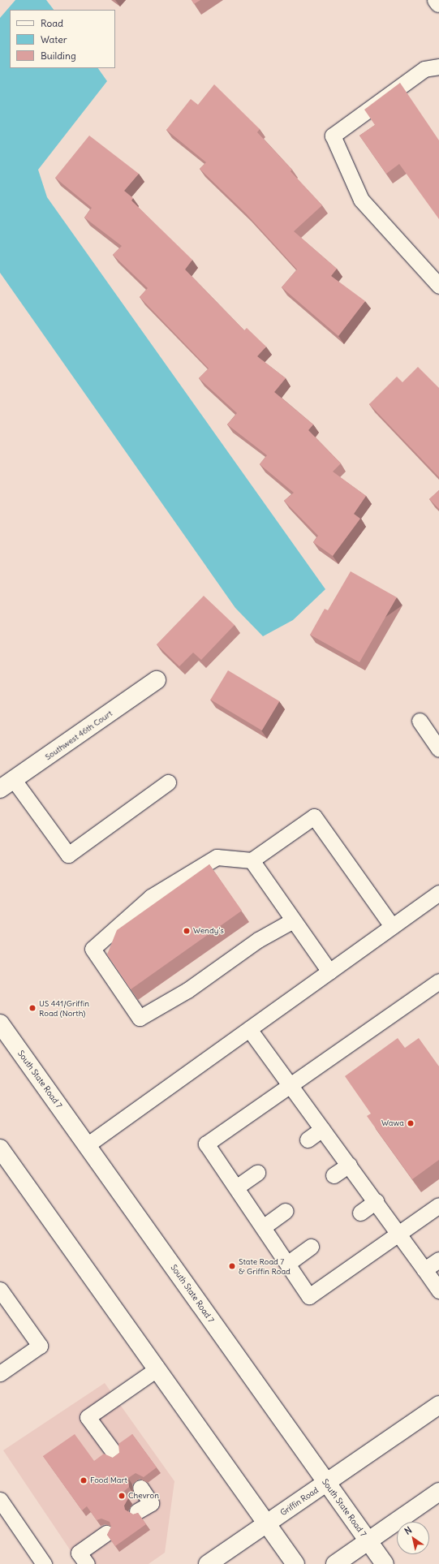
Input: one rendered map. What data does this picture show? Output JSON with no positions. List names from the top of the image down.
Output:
{
  "streets": {
    "main road": ["Southwest 46th Court", "South State Road 7", "Griffin Road"]
  },
  "crossings": [
    ["South State Road 7", "Griffin Road"]
  ],
  "places": [
    "Wendy's",
    "US 441/Griffin Road (North)",
    "Wawa",
    "State Road 7 & Griffin Road",
    "Food Mart",
    "Chevron"
  ],
  "legend": ["Road", "Water", "Building"],
  "north": "top left"
}
